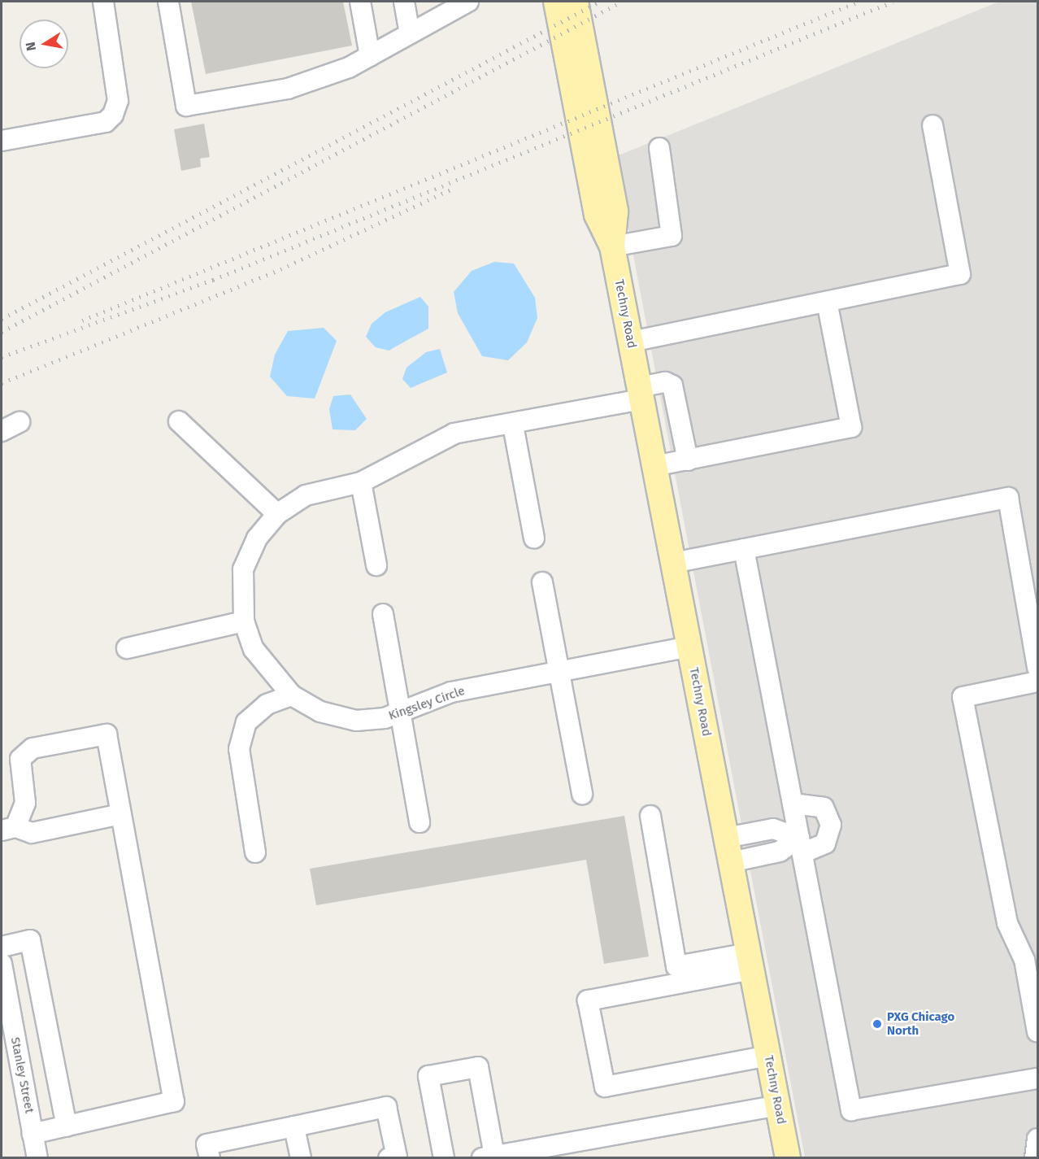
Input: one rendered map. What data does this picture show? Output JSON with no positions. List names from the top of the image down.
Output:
{
  "streets": {
    "main road": ["Techny Road"],
    "street": ["Kingsley Circle", "Stanley Street"]
  },
  "crossings": [
    ["Techny Road", "Kingsley Circle"]
  ],
  "places": ["PXG Chicago North"],
  "north": "left"
}
